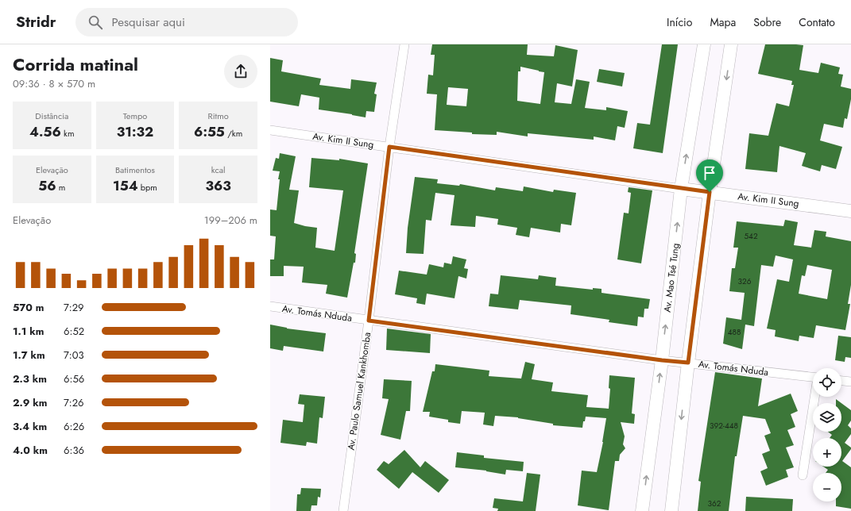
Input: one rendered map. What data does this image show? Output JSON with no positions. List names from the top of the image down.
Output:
{
  "streets": {
    "main road": ["Av. Kim II Sung", "Av. Mao Tsé Tung"],
    "street": ["Av. Tomás Nduda", "Av. Paulo Samuel Kankhomba"]
  },
  "crossings": [
    ["Av. Kim II Sung", "Av. Mao Tsé Tung"],
    ["Av. Kim II Sung", "Av. Paulo Samuel Kankhomba"],
    ["Av. Mao Tsé Tung", "Av. Tomás Nduda"],
    ["Av. Tomás Nduda", "Av. Paulo Samuel Kankhomba"]
  ],
  "house_numbers": [
    "542",
    "326",
    "488",
    "392-448",
    "362"
  ],
  "page": {
    "header": "Stridr",
    "search": "Pesquisar aqui",
    "nav": [
      "Início",
      "Mapa",
      "Sobre",
      "Contato"
    ],
    "heading": ["Corrida matinal", "09:36 · 8 × 570 m"],
    "stats": [
      ["Distância", "4.56 km"],
      ["Tempo", "31:32"],
      ["Ritmo", "6:55 /km"],
      ["Elevação", "56 m"],
      ["Batimentos", "154 bpm"],
      ["kcal", "363"]
    ],
    "chart": ["Elevação", "199–206 m"],
    "list": [
      {
        "name": "570 m",
        "note": "7:29"
      },
      {
        "name": "1.1 km",
        "note": "6:52"
      },
      {
        "name": "1.7 km",
        "note": "7:03"
      },
      {
        "name": "2.3 km",
        "note": "6:56"
      },
      {
        "name": "2.9 km",
        "note": "7:26"
      },
      {
        "name": "3.4 km",
        "note": "6:26"
      },
      {
        "name": "4.0 km",
        "note": "6:36"
      }
    ],
    "map_buttons": ["+", "−"]
  }
}
